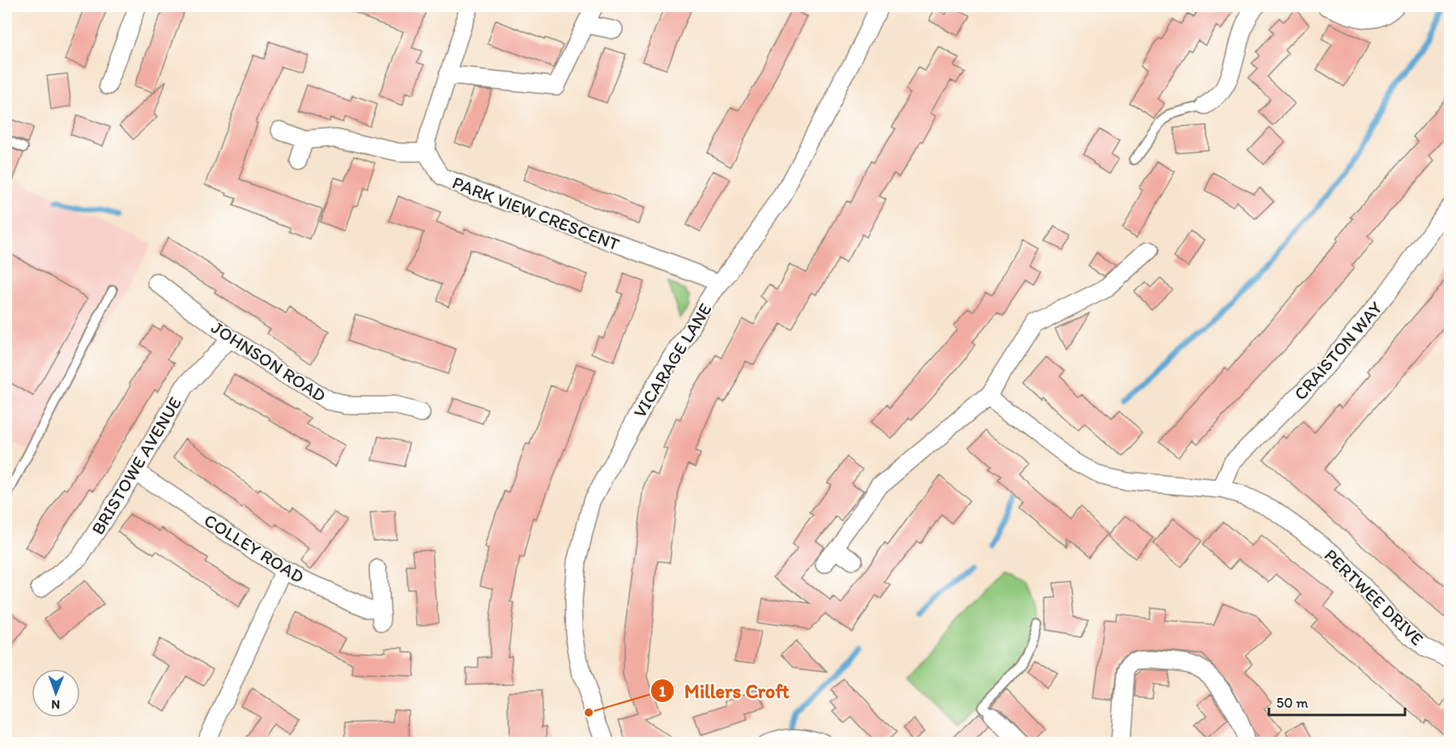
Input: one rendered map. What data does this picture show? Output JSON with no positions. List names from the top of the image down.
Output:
{
  "streets": {
    "street": [
      "PARK VIEW CRESCENT",
      "CRAISTON WAY",
      "VICARAGE LANE",
      "JOHNSON ROAD",
      "BRISTOWE AVENUE",
      "COLLEY ROAD",
      "PERTWEE DRIVE"
    ]
  },
  "crossings": [
    ["PARK VIEW CRESCENT", "VICARAGE LANE"],
    ["CRAISTON WAY", "PERTWEE DRIVE"],
    ["JOHNSON ROAD", "BRISTOWE AVENUE"],
    ["BRISTOWE AVENUE", "COLLEY ROAD"]
  ],
  "places": ["Millers Croft"],
  "scale_bar": "50 m",
  "north": "bottom"
}
